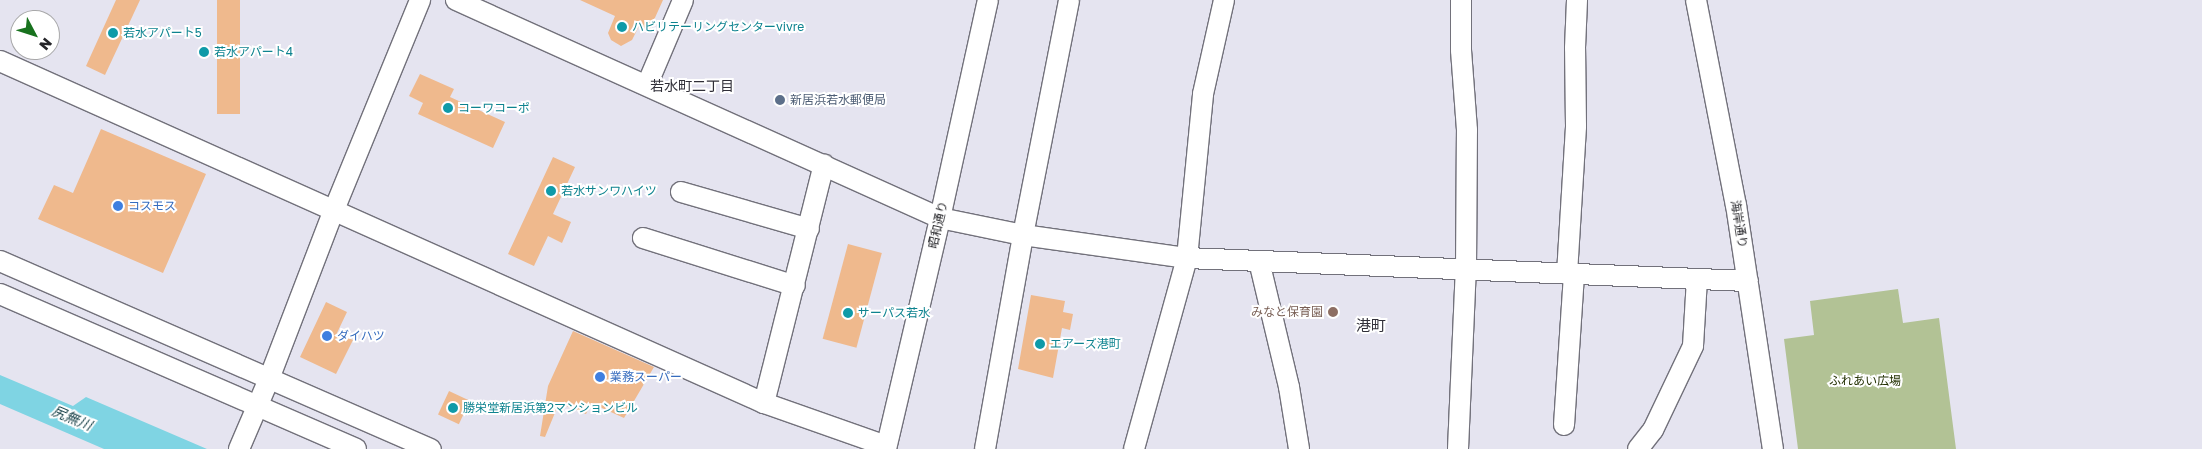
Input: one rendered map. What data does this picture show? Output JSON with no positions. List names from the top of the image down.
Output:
{
  "streets": {
    "street": ["海岸通り", "昭和通り"]
  },
  "districts": ["若水町二丁目", "港町"],
  "water": ["尻無川"],
  "parks": ["ふれあい広場"],
  "places": [
    "ハビリテーリングセンターvivre",
    "若水アパート5",
    "若水アパート4",
    "新居浜若水郵便局",
    "コーワコーポ",
    "若水サンワハイツ",
    "コスモス",
    "みなと保育園",
    "サーパス若水",
    "ダイハツ",
    "エアーズ港町",
    "業務スーパー",
    "勝栄堂新居浜第2マンションビル"
  ],
  "north": "bottom right"
}
